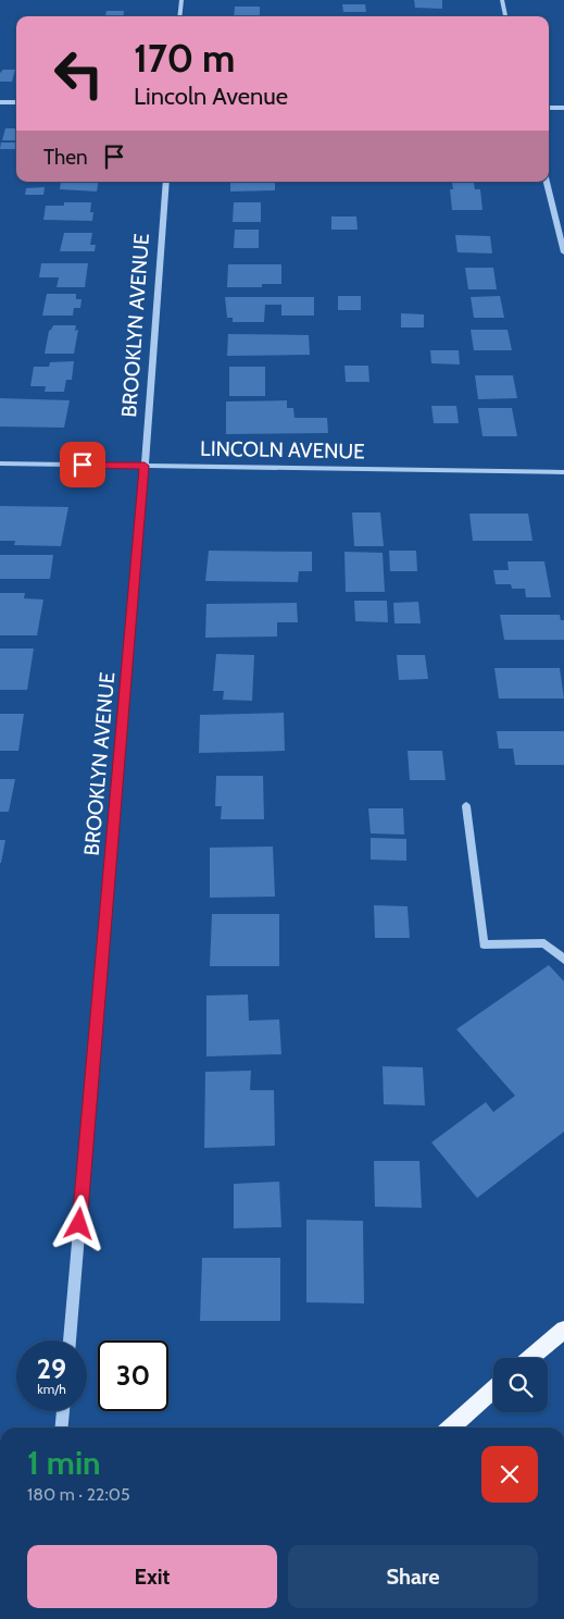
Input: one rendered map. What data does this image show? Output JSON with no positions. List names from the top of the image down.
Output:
{
  "streets": {
    "street": ["BROOKLYN AVENUE", "LINCOLN AVENUE"]
  },
  "crossings": [
    ["BROOKLYN AVENUE", "LINCOLN AVENUE"]
  ],
  "page": {
    "turn": ["170 m", "Lincoln Avenue"],
    "then": "Then",
    "speed": "29 km/h",
    "limit": "30",
    "heading": ["1 min", "180 m · 22:05"],
    "buttons": ["Exit", "Share"]
  }
}
